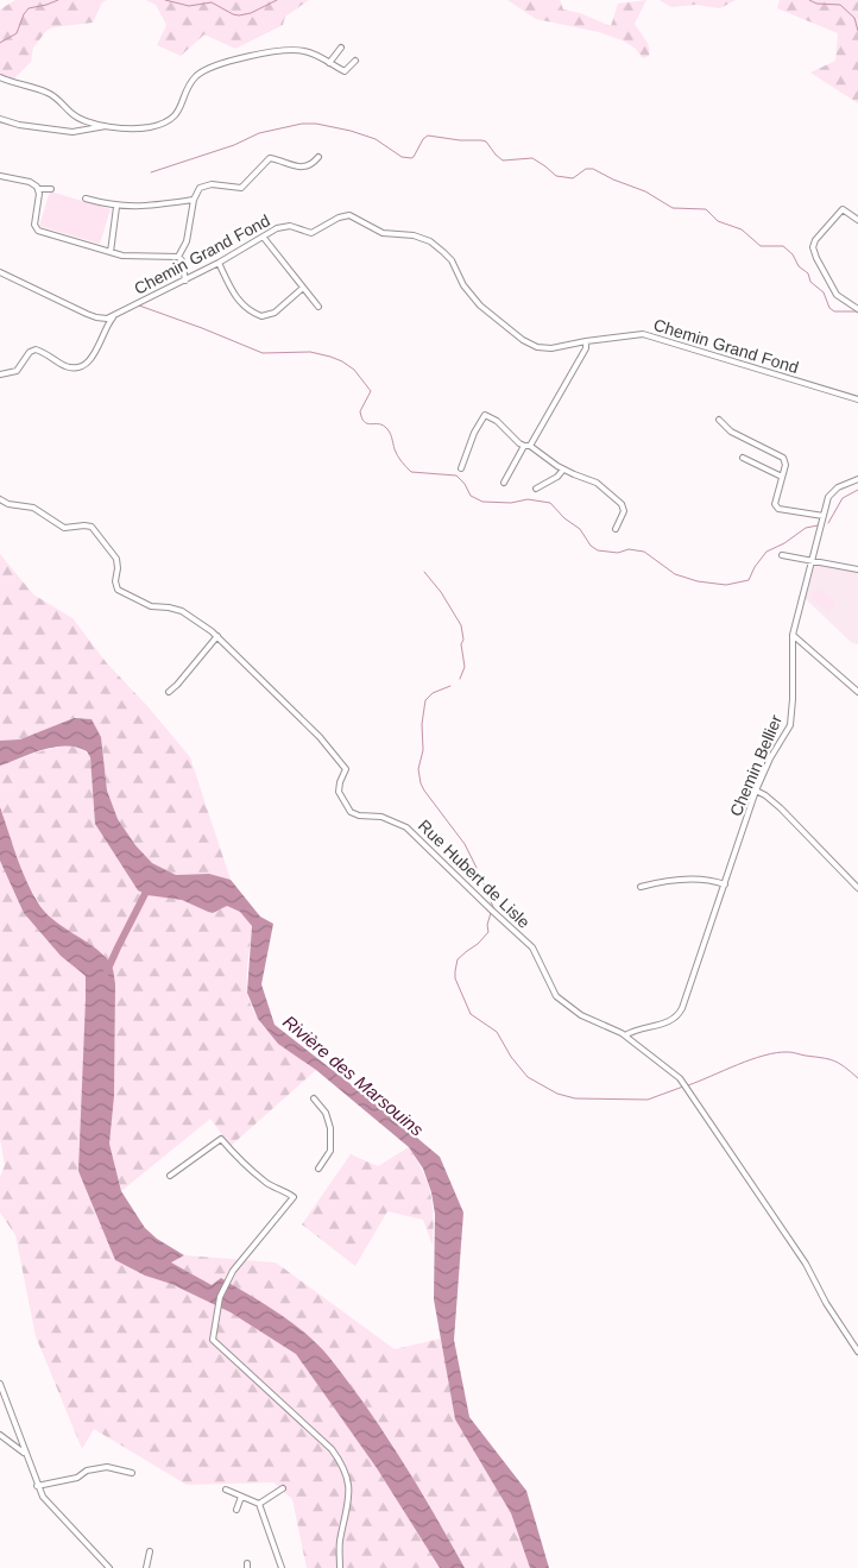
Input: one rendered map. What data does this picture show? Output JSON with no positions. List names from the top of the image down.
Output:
{
  "streets": {
    "street": ["Chemin Grand Fond", "Chemin Bellier", "Rue Hubert de Lisle"]
  },
  "crossings": [
    ["Chemin Bellier", "Rue Hubert de Lisle"]
  ],
  "water": ["Rivière des Marsouins"]
}
